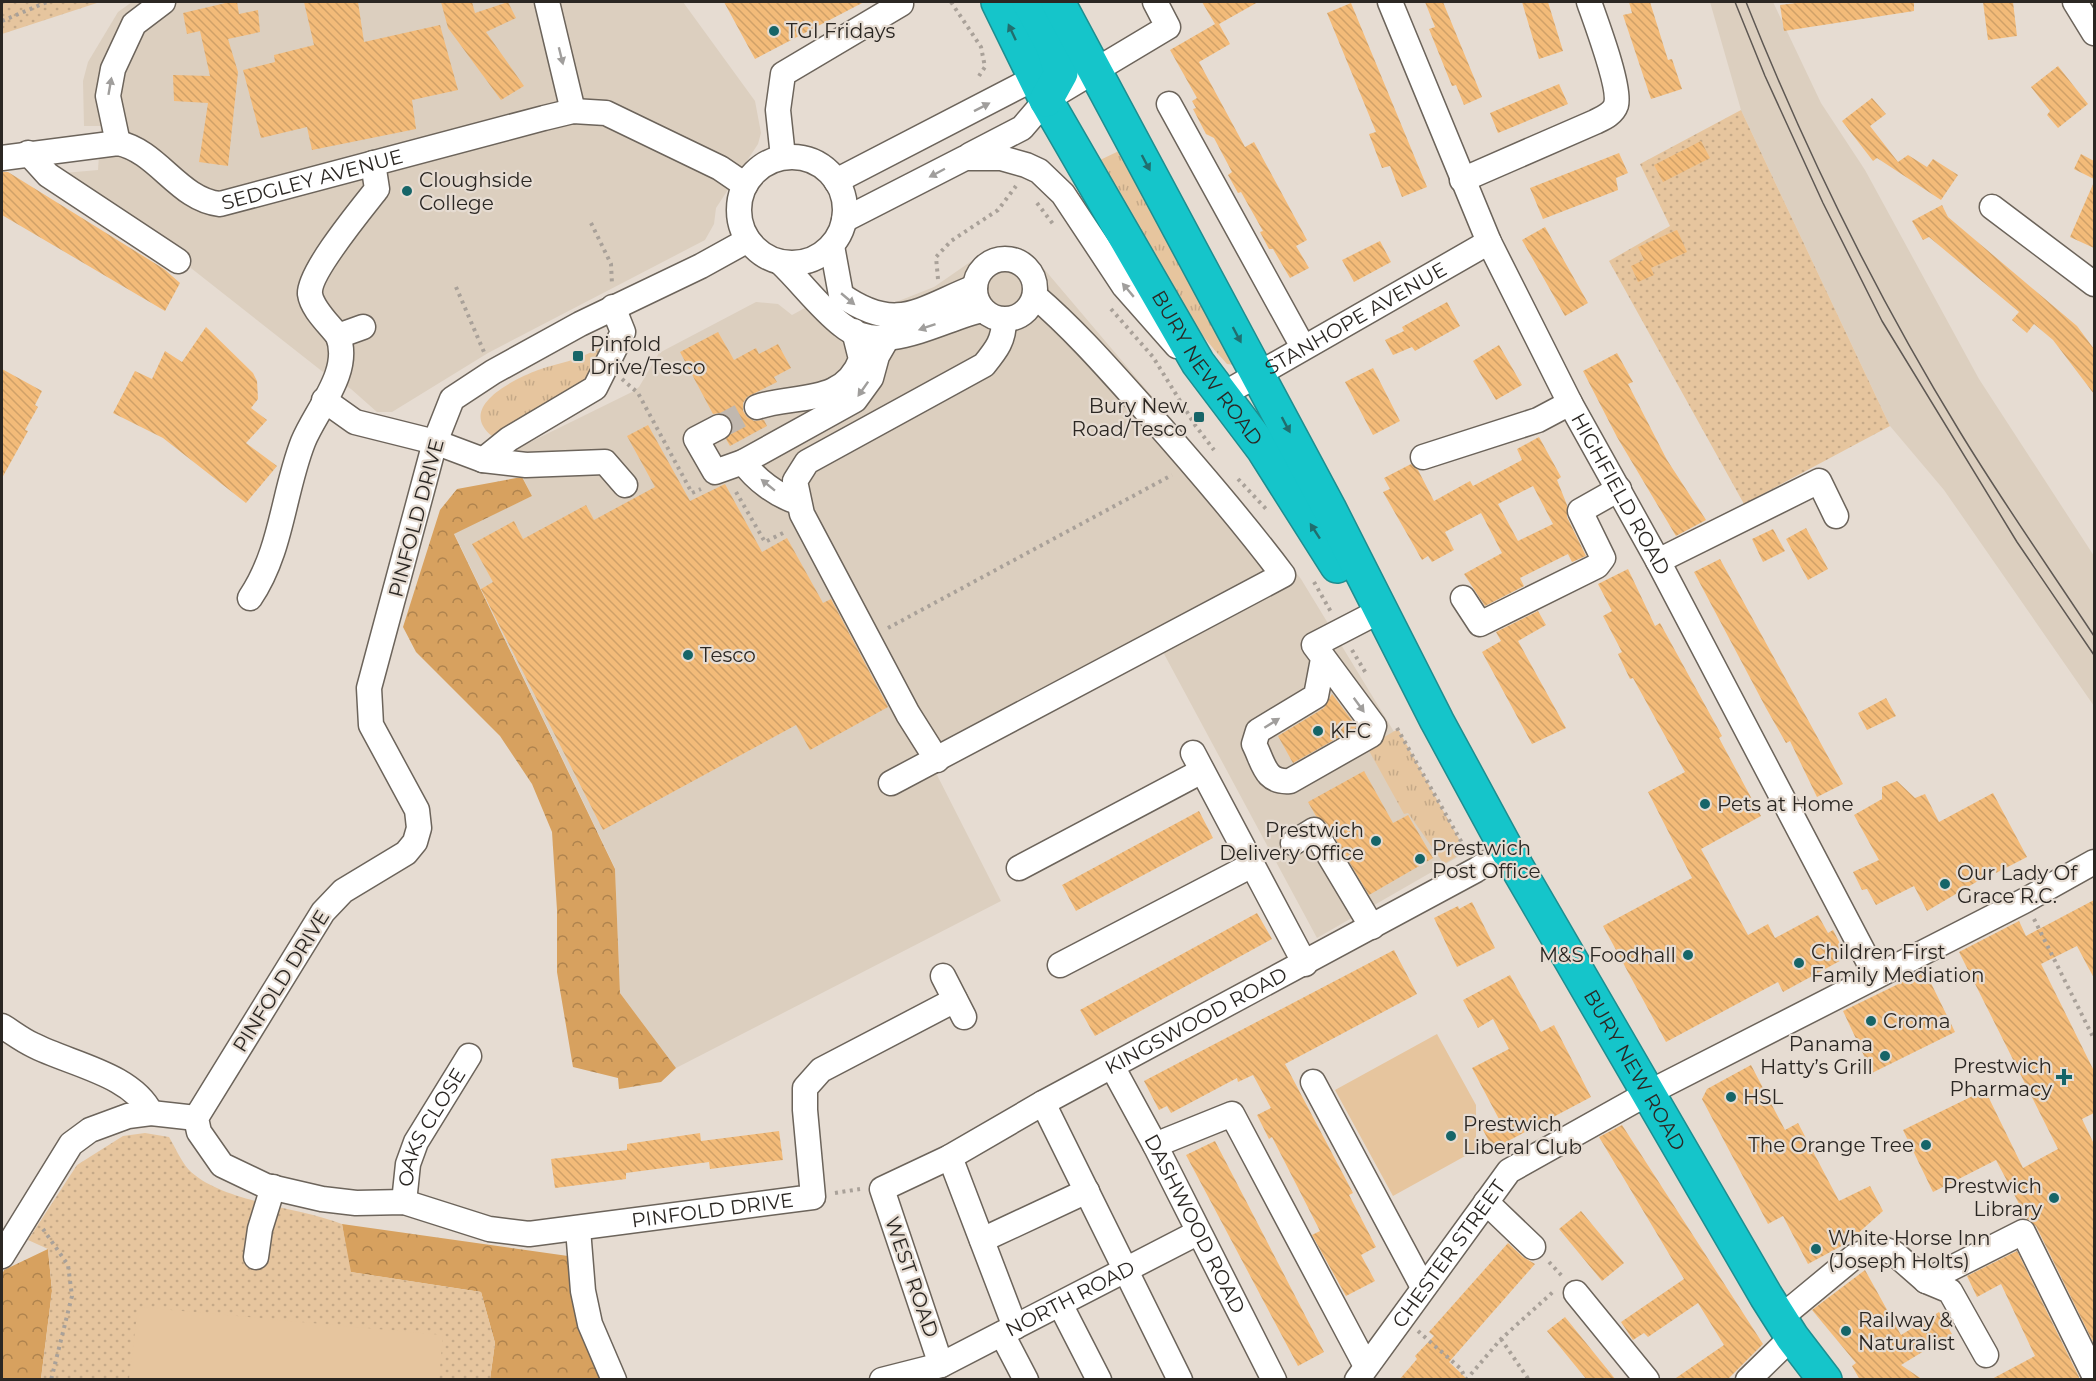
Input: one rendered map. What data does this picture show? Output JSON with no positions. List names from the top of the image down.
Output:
{
  "streets": {
    "highway": ["BURY NEW ROAD"],
    "street": [
      "SEDGLEY AVENUE",
      "STANHOPE AVENUE",
      "HIGHFIELD ROAD",
      "PINFOLD DRIVE",
      "KINGSWOOD ROAD",
      "OAKS CLOSE",
      "DASHWOOD ROAD",
      "CHESTER STREET",
      "WEST ROAD",
      "NORTH ROAD"
    ]
  },
  "crossings": [
    ["SEDGLEY AVENUE", "PINFOLD DRIVE"],
    ["STANHOPE AVENUE", "BURY NEW ROAD"],
    ["STANHOPE AVENUE", "HIGHFIELD ROAD"],
    ["BURY NEW ROAD", "KINGSWOOD ROAD"],
    ["BURY NEW ROAD", "CHESTER STREET"],
    ["HIGHFIELD ROAD", "CHESTER STREET"],
    ["PINFOLD DRIVE", "OAKS CLOSE"],
    ["KINGSWOOD ROAD", "DASHWOOD ROAD"],
    ["KINGSWOOD ROAD", "WEST ROAD"],
    ["DASHWOOD ROAD", "NORTH ROAD"],
    ["WEST ROAD", "NORTH ROAD"]
  ],
  "places": {
    "other": [
      "TGI Fridays",
      "Cloughside College",
      "Tesco",
      "KFC",
      "Pets at Home",
      "Prestwich Delivery Office",
      "Prestwich Post Office",
      "Our Lady Of Grace R.C.",
      "M&S Foodhall",
      "Children First Family Mediation",
      "Croma",
      "Panama Hatty’s Grill",
      "HSL",
      "Prestwich Liberal Club",
      "The Orange Tree",
      "Prestwich Library",
      "White Horse Inn (Joseph Holts)",
      "Railway & Naturalist"
    ],
    "transit": ["Pinfold Drive/Tesco", "Bury New Road/Tesco"],
    "health": ["Prestwich Pharmacy"]
  }
}
